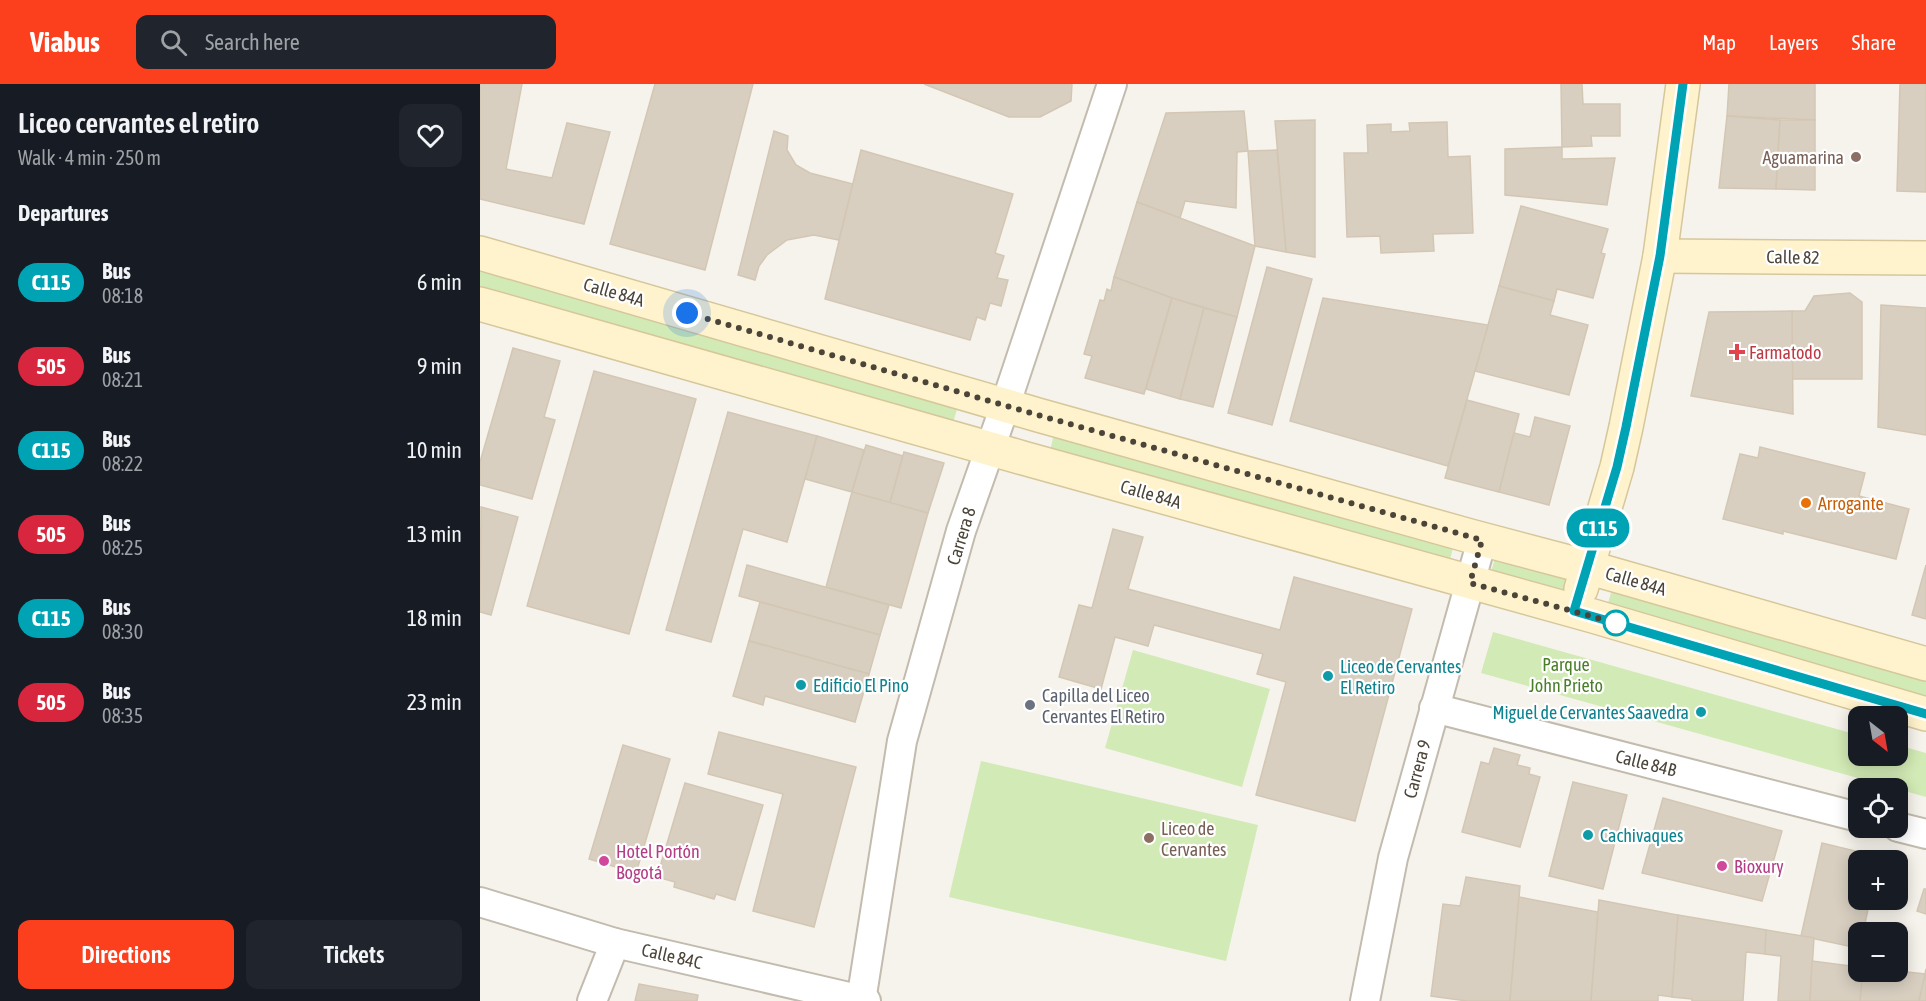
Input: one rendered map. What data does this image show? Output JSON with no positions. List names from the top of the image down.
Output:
{
  "streets": {
    "street": [
      "Calle 82",
      "Calle 84A",
      "Carrera 8",
      "Calle 84B",
      "Carrera 9",
      "Calle 84C"
    ]
  },
  "crossings": [
    ["Calle 84A", "Carrera 8"],
    ["Calle 84A", "Carrera 9"],
    ["Carrera 8", "Calle 84C"],
    ["Calle 84B", "Carrera 9"]
  ],
  "parks": ["Parque John Prieto"],
  "places": {
    "other": [
      "Aguamarina",
      "Arrogante",
      "Liceo de Cervantes El Retiro",
      "Edificio El Pino",
      "Capilla del Liceo Cervantes El Retiro",
      "Miguel de Cervantes Saavedra",
      "Cachivaques",
      "Liceo de Cervantes",
      "Hotel Portón Bogotá",
      "Bioxury"
    ],
    "health": ["Farmatodo"]
  },
  "lines": ["bus line C115"],
  "north": "bottom right",
  "page": {
    "header": "Viabus",
    "search": "Search here",
    "nav": ["Map", "Layers", "Share"],
    "heading": [
      ["Liceo cervantes el retiro", "Walk · 4 min · 250 m"],
      "Departures"
    ],
    "on_map": "C115",
    "list": [
      {
        "mark": "C115",
        "name": "Bus",
        "note": "08:18",
        "value": "6 min"
      },
      {
        "mark": "505",
        "name": "Bus",
        "note": "08:21",
        "value": "9 min"
      },
      {
        "mark": "C115",
        "name": "Bus",
        "note": "08:22",
        "value": "10 min"
      },
      {
        "mark": "505",
        "name": "Bus",
        "note": "08:25",
        "value": "13 min"
      },
      {
        "mark": "C115",
        "name": "Bus",
        "note": "08:30",
        "value": "18 min"
      },
      {
        "mark": "505",
        "name": "Bus",
        "note": "08:35",
        "value": "23 min"
      }
    ],
    "map_buttons": ["+", "−"],
    "buttons": ["Directions", "Tickets"]
  }
}
